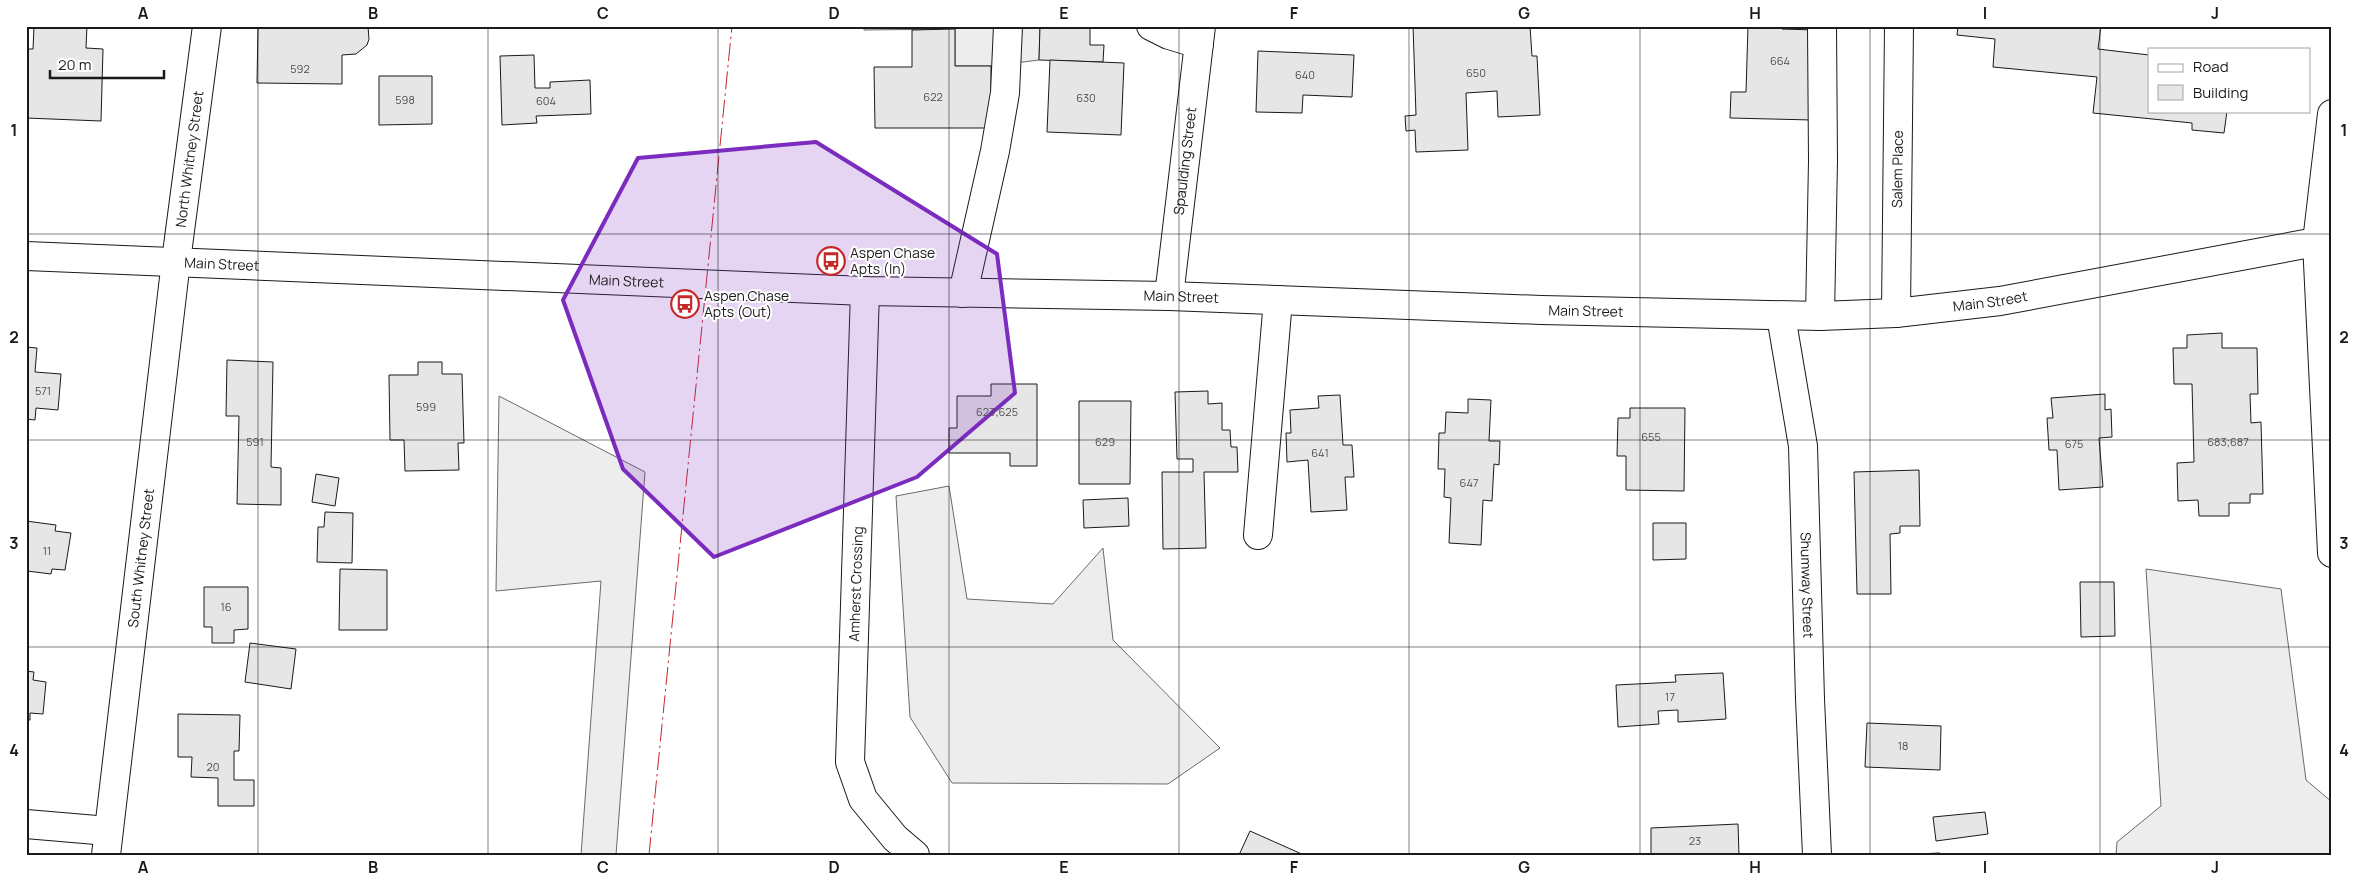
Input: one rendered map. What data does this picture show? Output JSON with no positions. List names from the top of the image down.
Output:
{
  "streets": {
    "street": [
      "North Whitney Street",
      "Spaulding Street",
      "Salem Place",
      "Main Street",
      "South Whitney Street",
      "Amherst Crossing",
      "Shumway Street"
    ]
  },
  "crossings": [
    ["North Whitney Street", "Main Street"],
    ["North Whitney Street", "South Whitney Street"],
    ["Spaulding Street", "Main Street"],
    ["Salem Place", "Main Street"],
    ["Main Street", "South Whitney Street"],
    ["Main Street", "Amherst Crossing"],
    ["Main Street", "Shumway Street"]
  ],
  "places": {
    "bus stop": ["Aspen Chase Apts (In)", "Aspen Chase Apts (Out)"]
  },
  "house_numbers": [
    "664",
    "592",
    "650",
    "640",
    "622",
    "630",
    "598",
    "604",
    "571",
    "599",
    "623;625",
    "655",
    "591",
    "629",
    "683;687",
    "675",
    "641",
    "647",
    "11",
    "16",
    "17",
    "18",
    "20",
    "23"
  ],
  "legend": ["Road", "Building"],
  "scale_bar": "20 m",
  "grid": {
    "columns": [
      "A",
      "B",
      "C",
      "D",
      "E",
      "F",
      "G",
      "H",
      "I",
      "J"
    ],
    "rows": [
      "1",
      "2",
      "3",
      "4"
    ]
  }
}
